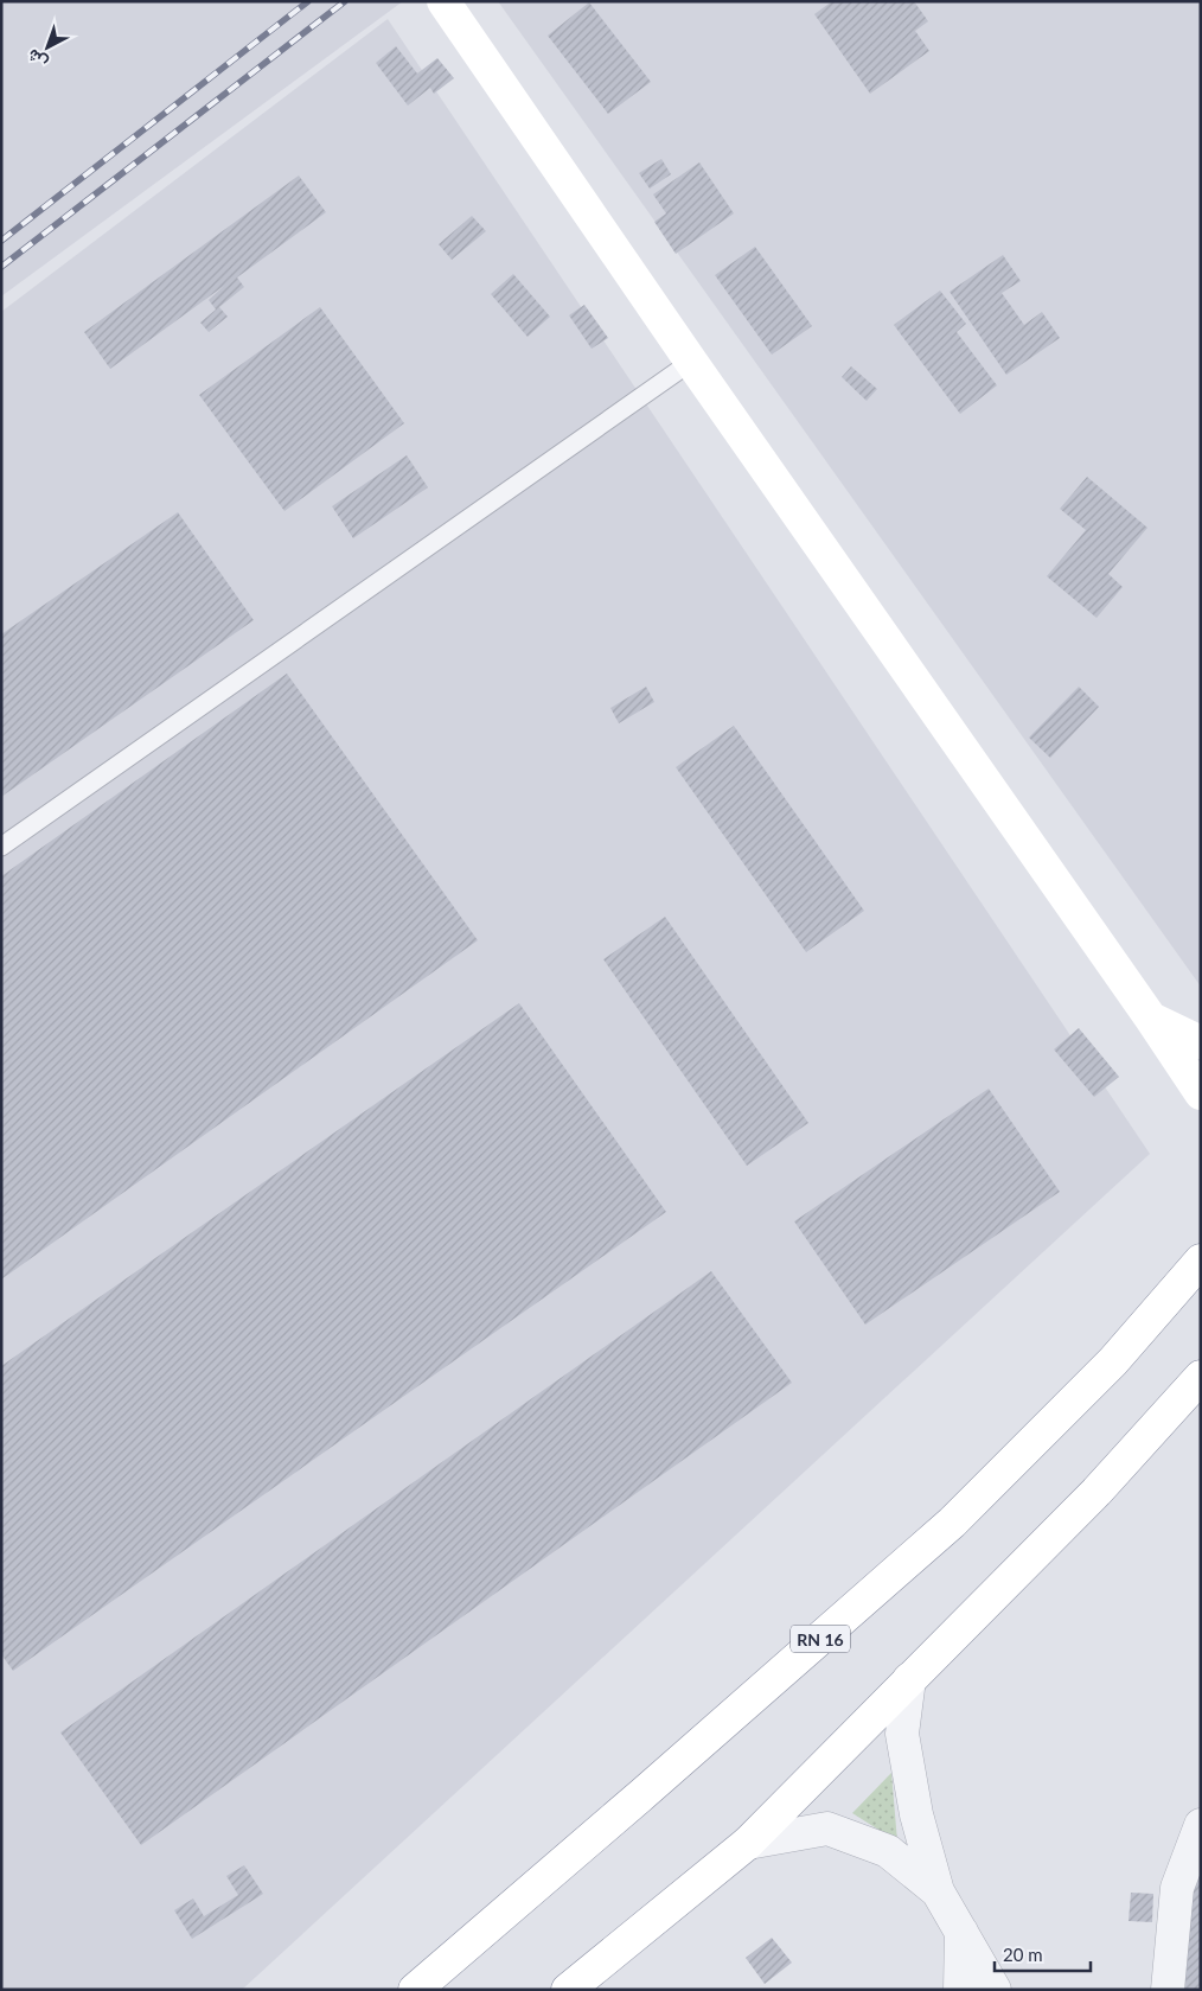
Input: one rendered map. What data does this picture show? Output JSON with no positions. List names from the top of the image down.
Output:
{
  "streets": {
    "main road": ["RN 16"]
  },
  "scale_bar": "20 m",
  "north": "bottom left"
}
